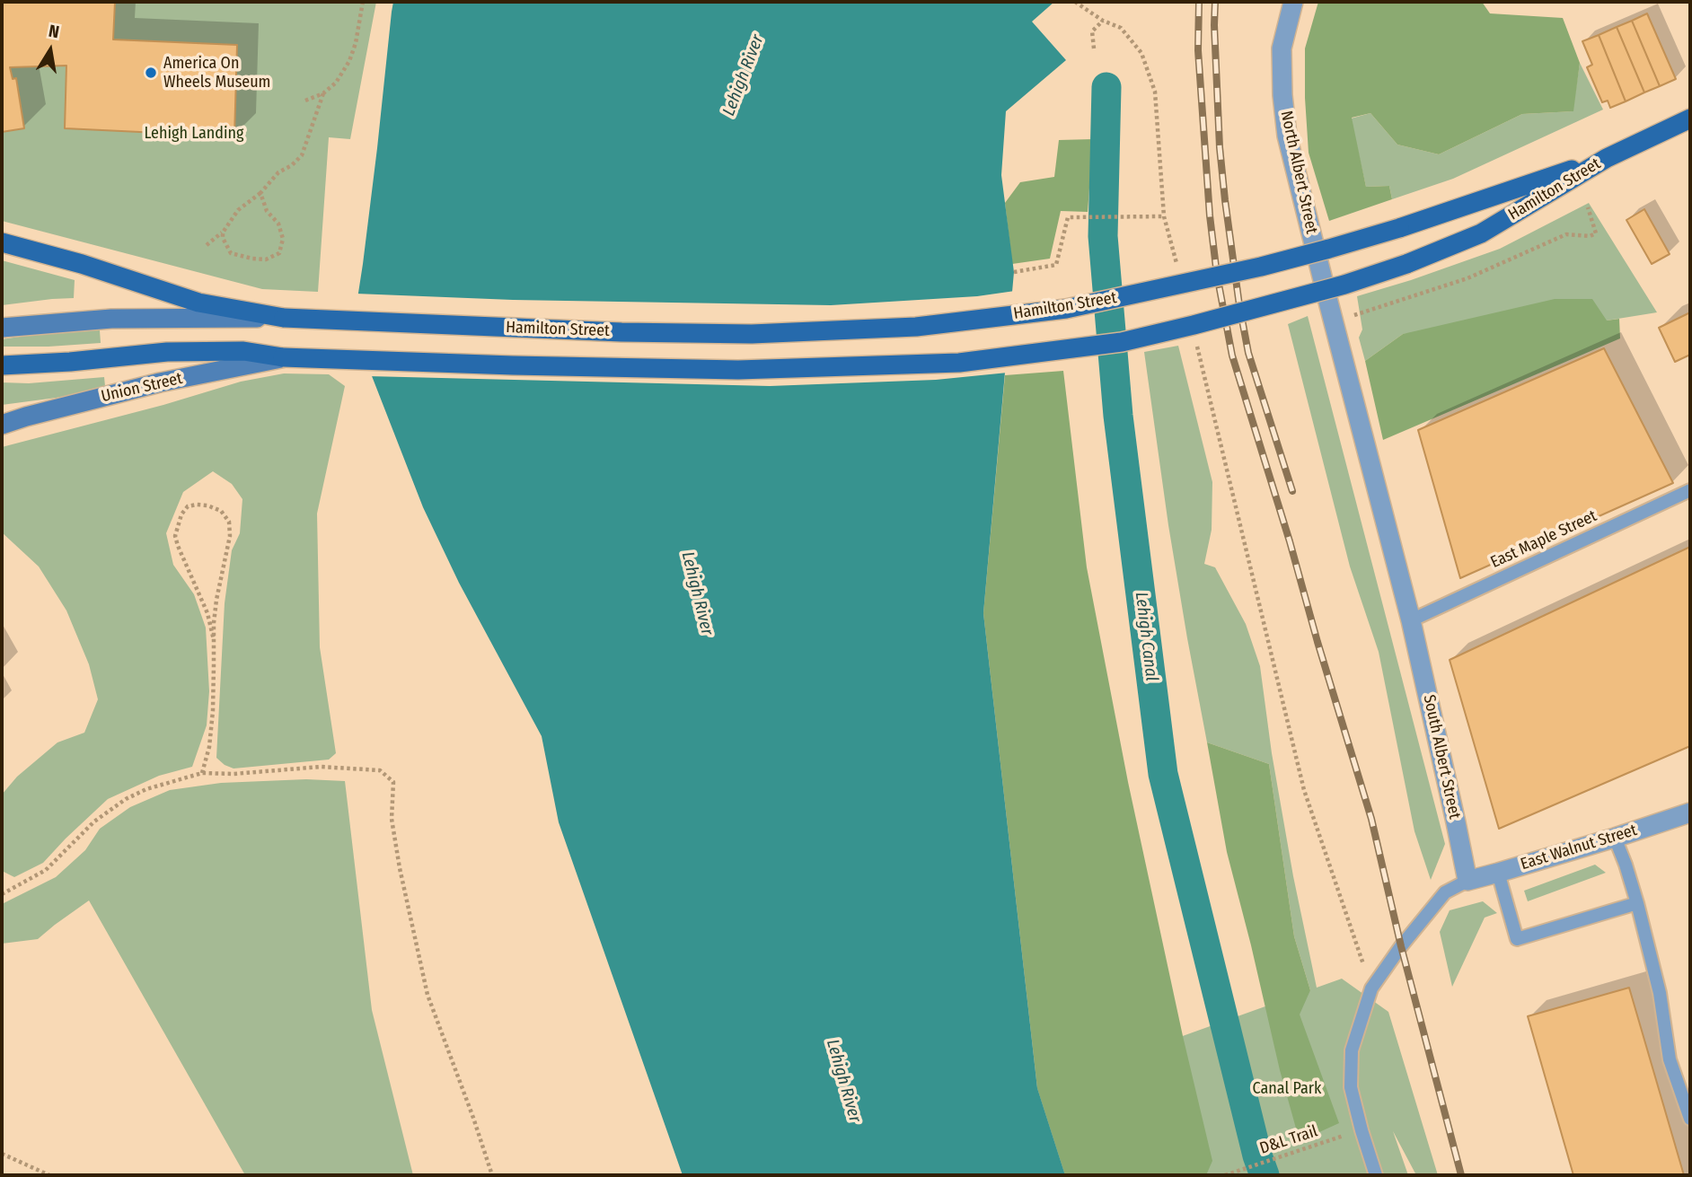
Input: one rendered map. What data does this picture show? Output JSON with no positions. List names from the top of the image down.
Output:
{
  "streets": {
    "main road": ["Hamilton Street", "Union Street"],
    "street": ["North Albert Street", "South Albert Street", "East Walnut Street"],
    "lane": ["East Maple Street"],
    "path": ["D&L Trail"]
  },
  "crossings": [
    ["North Albert Street", "South Albert Street"],
    ["Hamilton Street", "Union Street"],
    ["East Maple Street", "South Albert Street"],
    ["South Albert Street", "East Walnut Street"]
  ],
  "water": ["Lehigh River", "Lehigh Canal"],
  "parks": ["Lehigh Landing", "Canal Park"],
  "places": ["America On Wheels Museum"],
  "north": "top"
}
